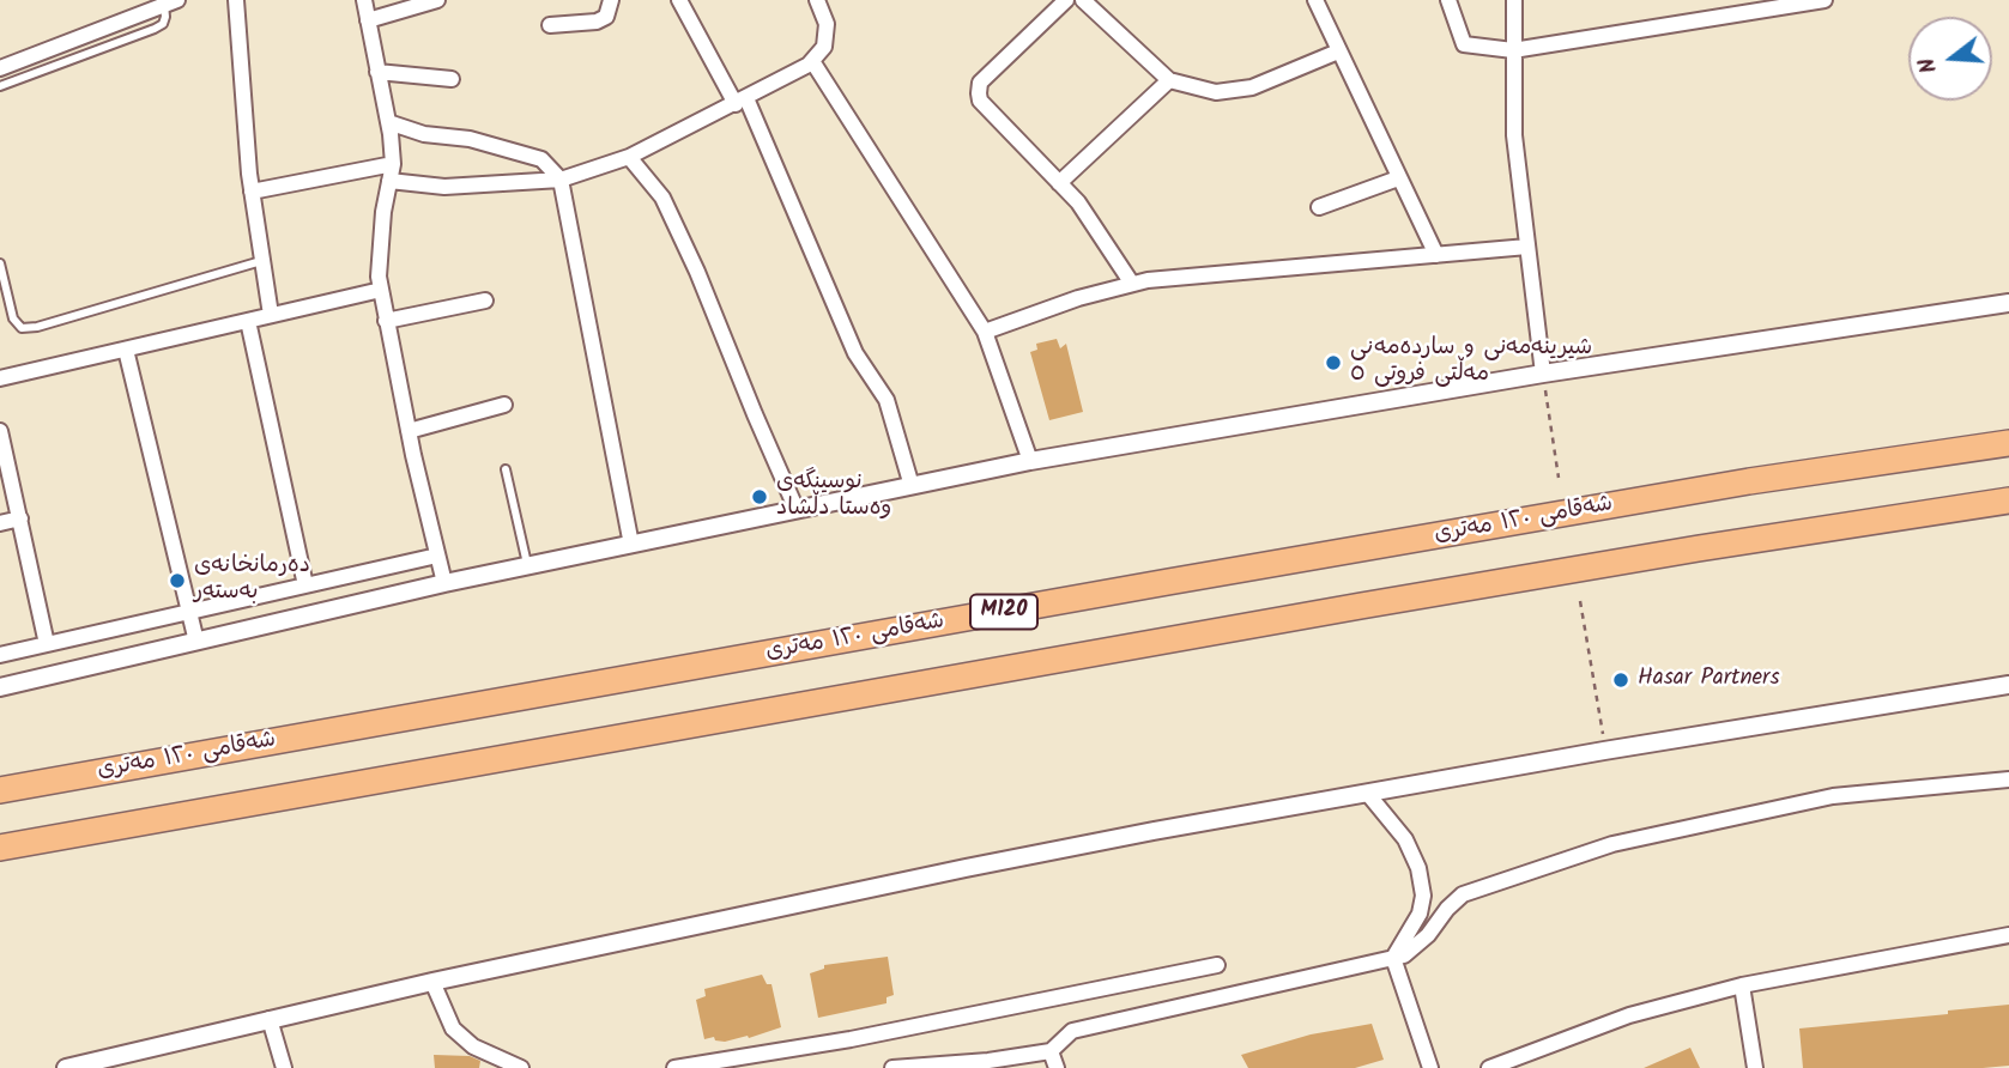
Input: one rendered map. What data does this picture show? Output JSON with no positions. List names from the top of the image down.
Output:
{
  "streets": {
    "highway": ["شەقامی ١٢٠ مەتری", "M120"]
  },
  "places": [
    "شیرینەمەنی و ساردەمەنی مەڵتی فروتی ٥",
    "نوسینگەی وەستا دڵشاد",
    "دەرمانخانەی بەستەر",
    "Hasar Partners"
  ],
  "north": "left"
}
